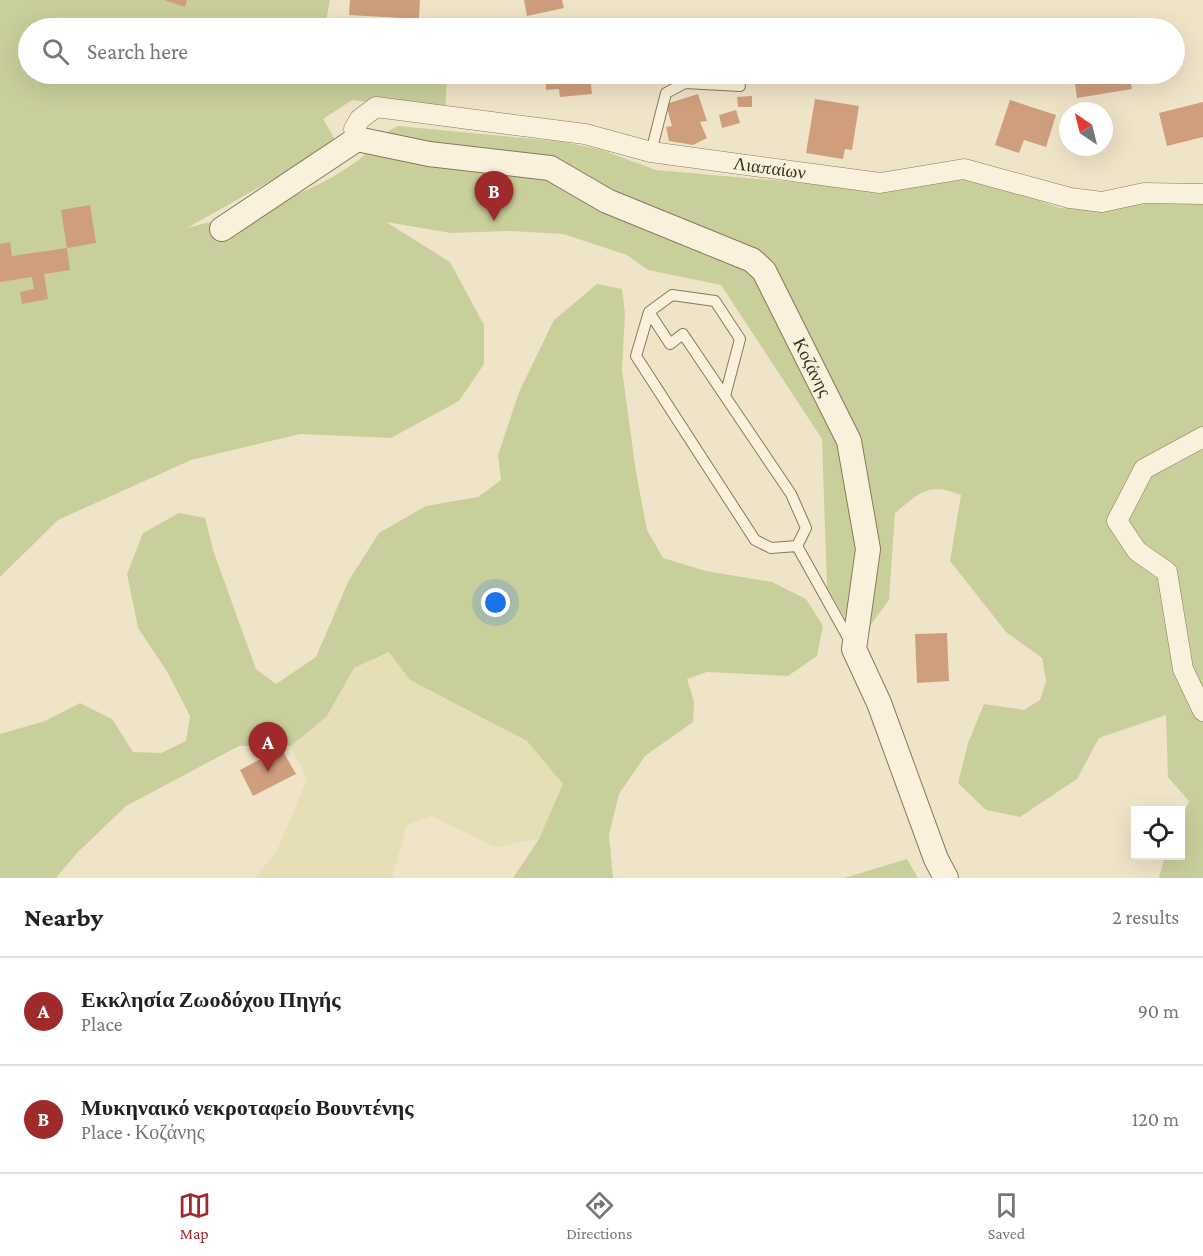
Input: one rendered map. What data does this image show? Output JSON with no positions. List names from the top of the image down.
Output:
{
  "streets": {
    "street": ["Λιαπαίων", "Κοζάνης"]
  },
  "crossings": [
    ["Λιαπαίων", "Κοζάνης"]
  ],
  "north": "top left",
  "page": {
    "search": "Search here",
    "pins": ["B", "A"],
    "heading": ["Nearby", "2 results"],
    "list": [
      {
        "mark": "A",
        "name": "Εκκλησία Ζωοδόχου Πηγής",
        "note": "Place",
        "value": "90 m"
      },
      {
        "mark": "B",
        "name": "Μυκηναικό νεκροταφείο Βουντένης",
        "note": "Place · Κοζάνης",
        "value": "120 m"
      }
    ],
    "nav": ["Map", "Directions", "Saved"]
  }
}
